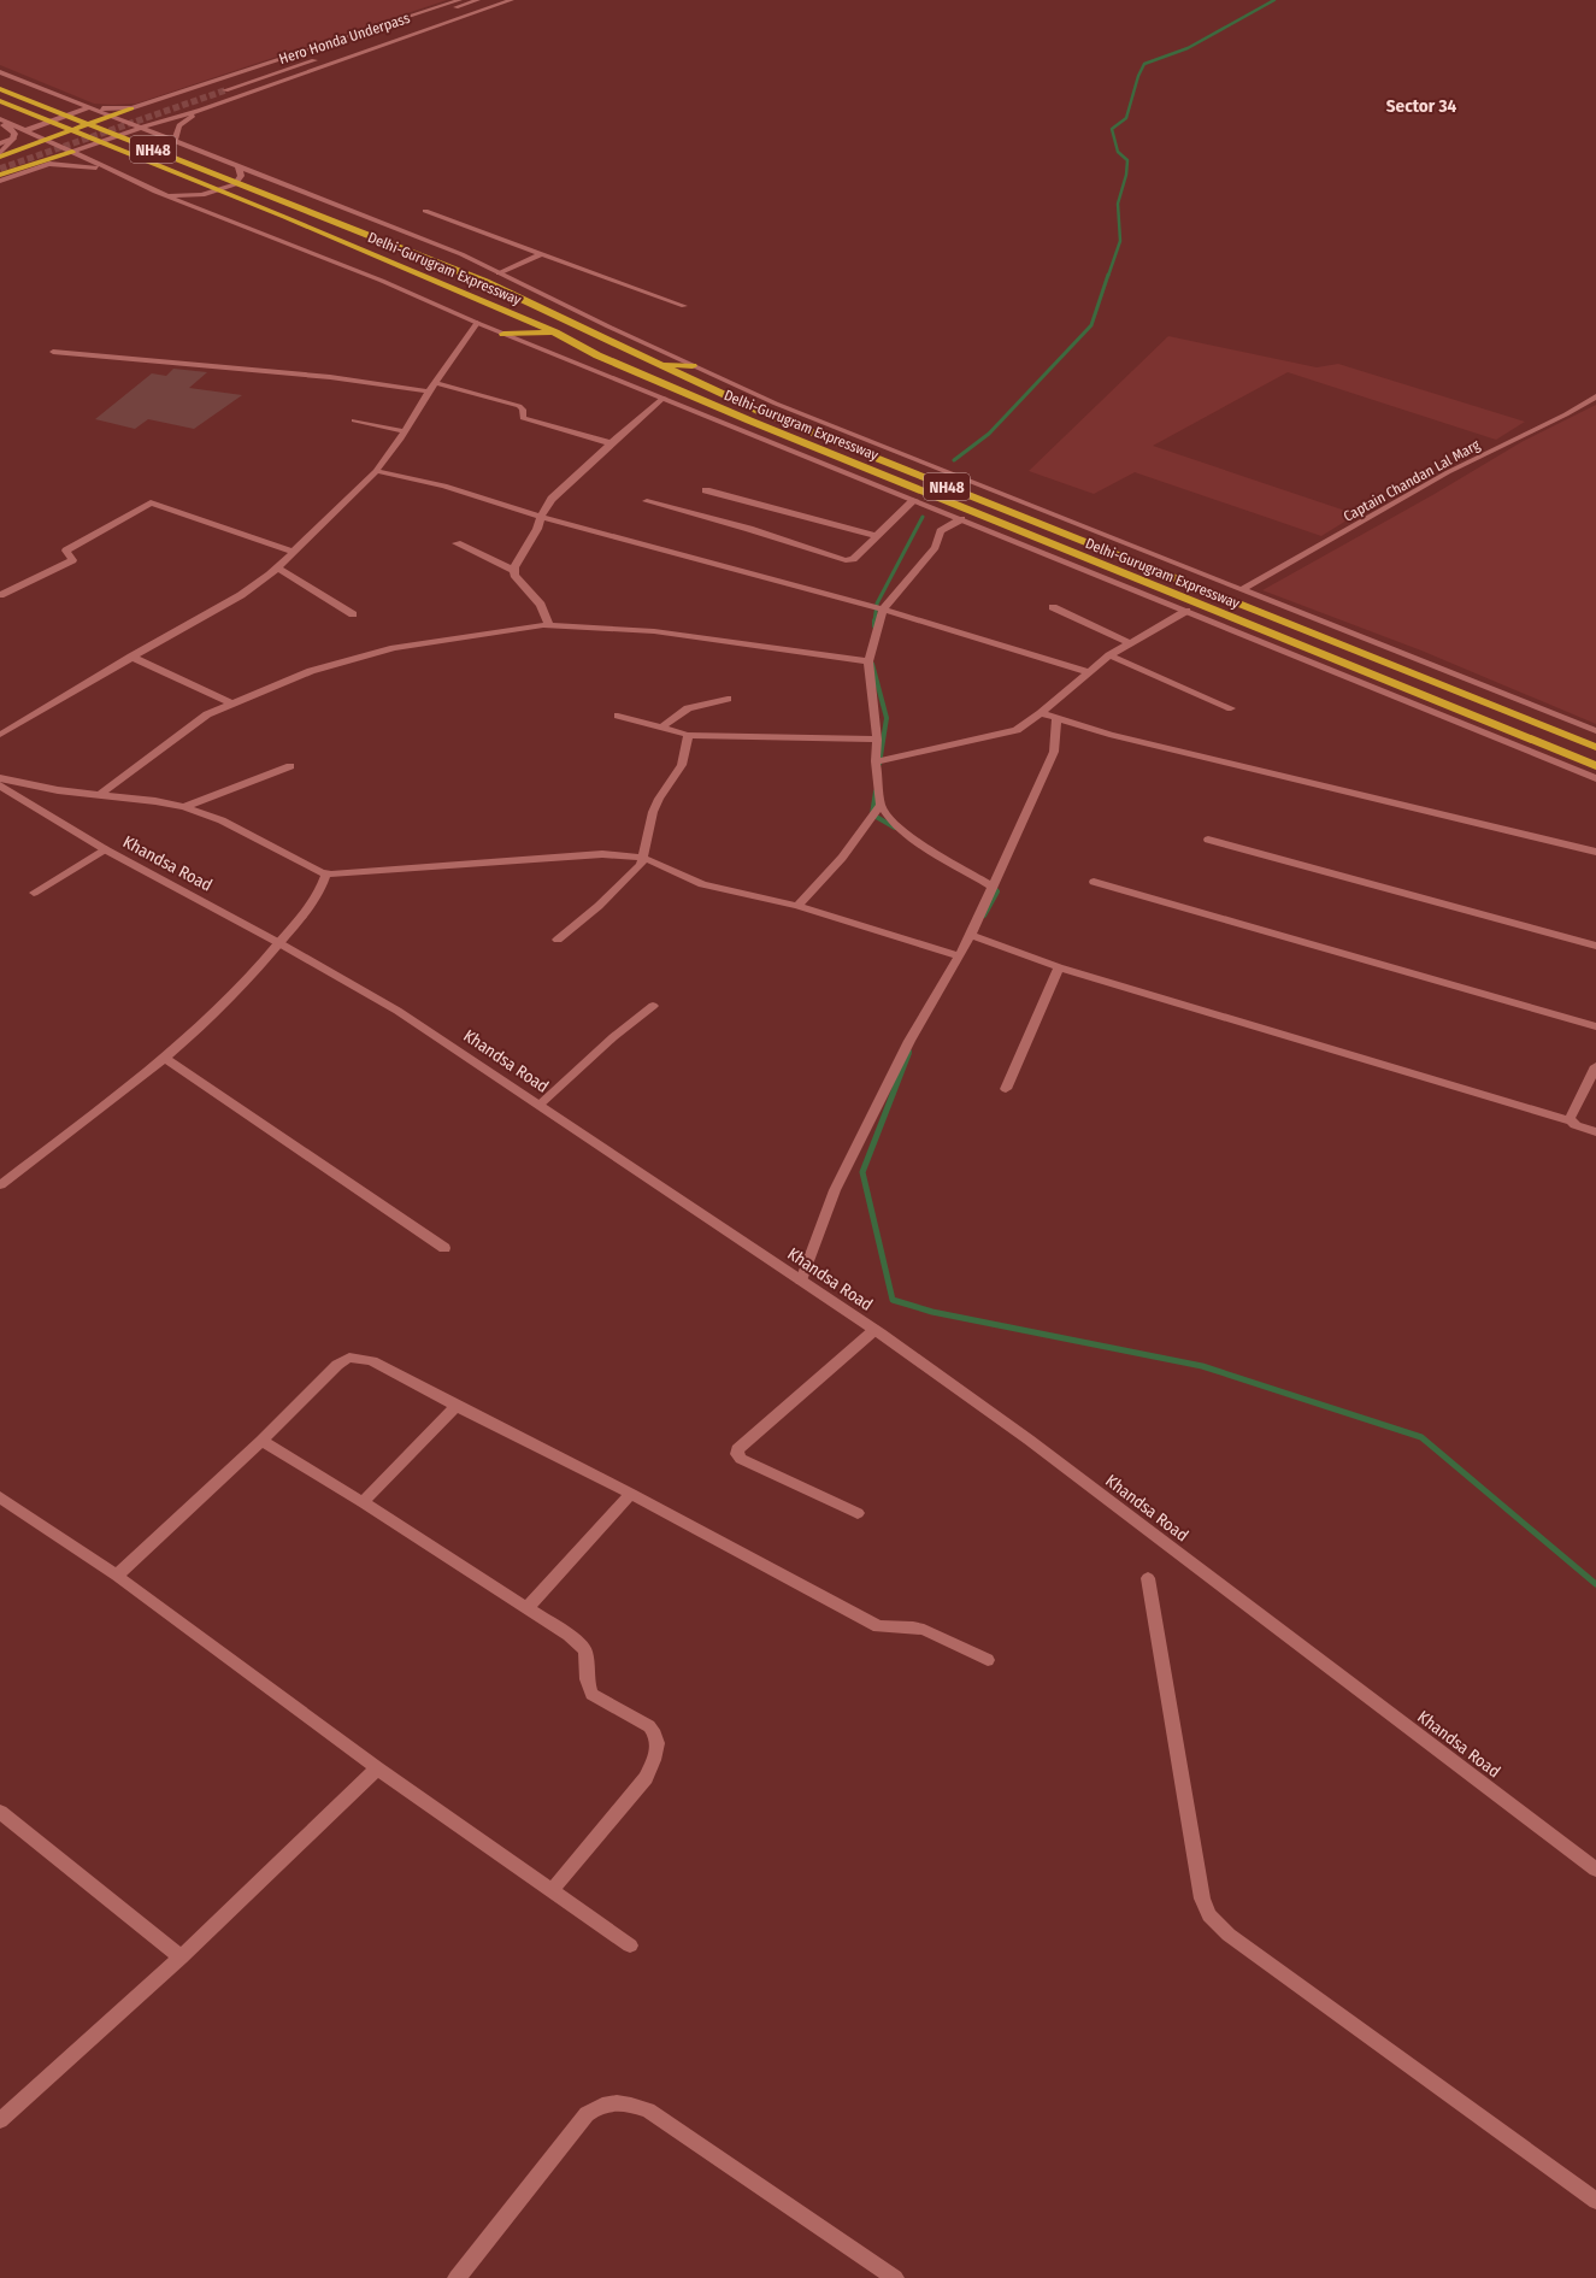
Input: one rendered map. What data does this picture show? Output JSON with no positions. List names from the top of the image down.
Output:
{
  "streets": {
    "highway": ["NH48", "Delhi-Gurugram Expressway"],
    "street": ["Hero Honda Underpass", "Captain Chandan Lal Marg", "Khandsa Road"]
  },
  "districts": ["Sector 34"]
}
